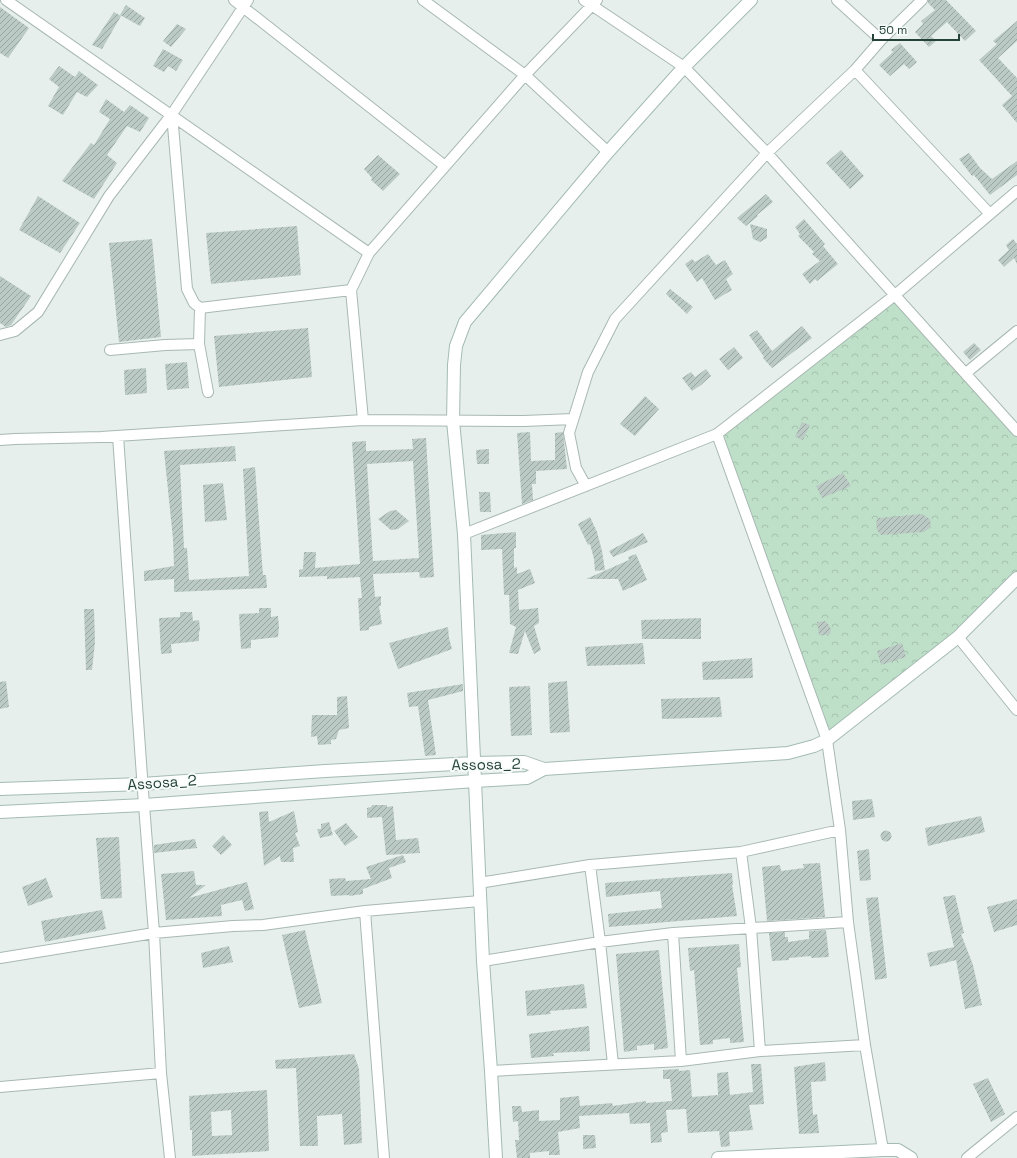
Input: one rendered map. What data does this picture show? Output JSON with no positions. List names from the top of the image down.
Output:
{
  "streets": {
    "street": ["Assosa_2"]
  },
  "scale_bar": "50 m"
}
